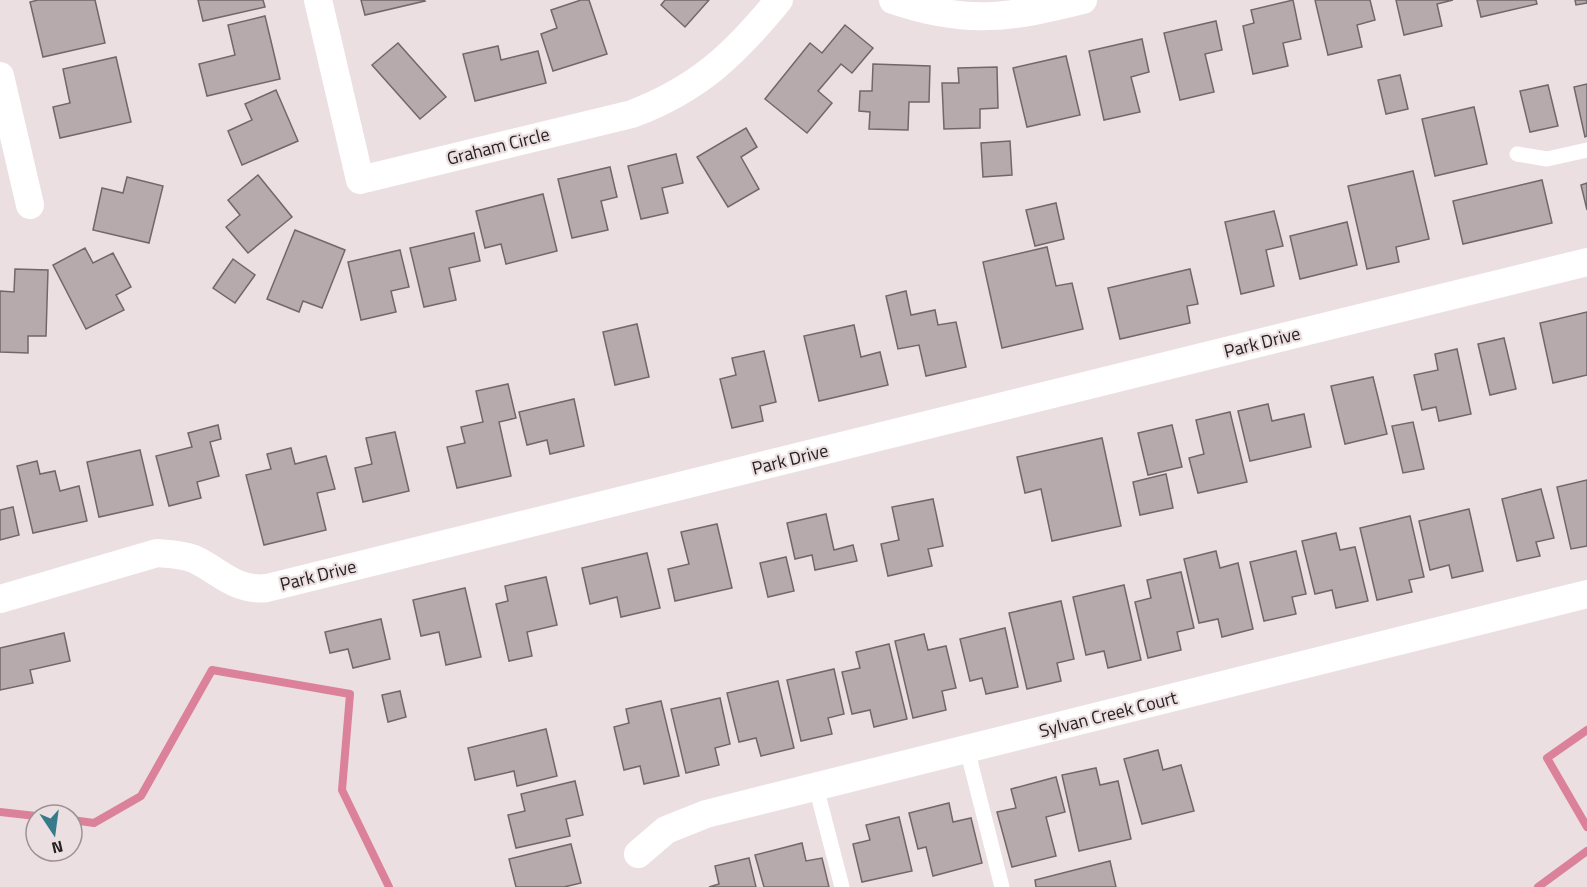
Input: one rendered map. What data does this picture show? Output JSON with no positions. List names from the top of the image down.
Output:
{
  "streets": {
    "street": ["Graham Circle", "Park Drive", "Sylvan Creek Court"]
  },
  "north": "bottom"
}
